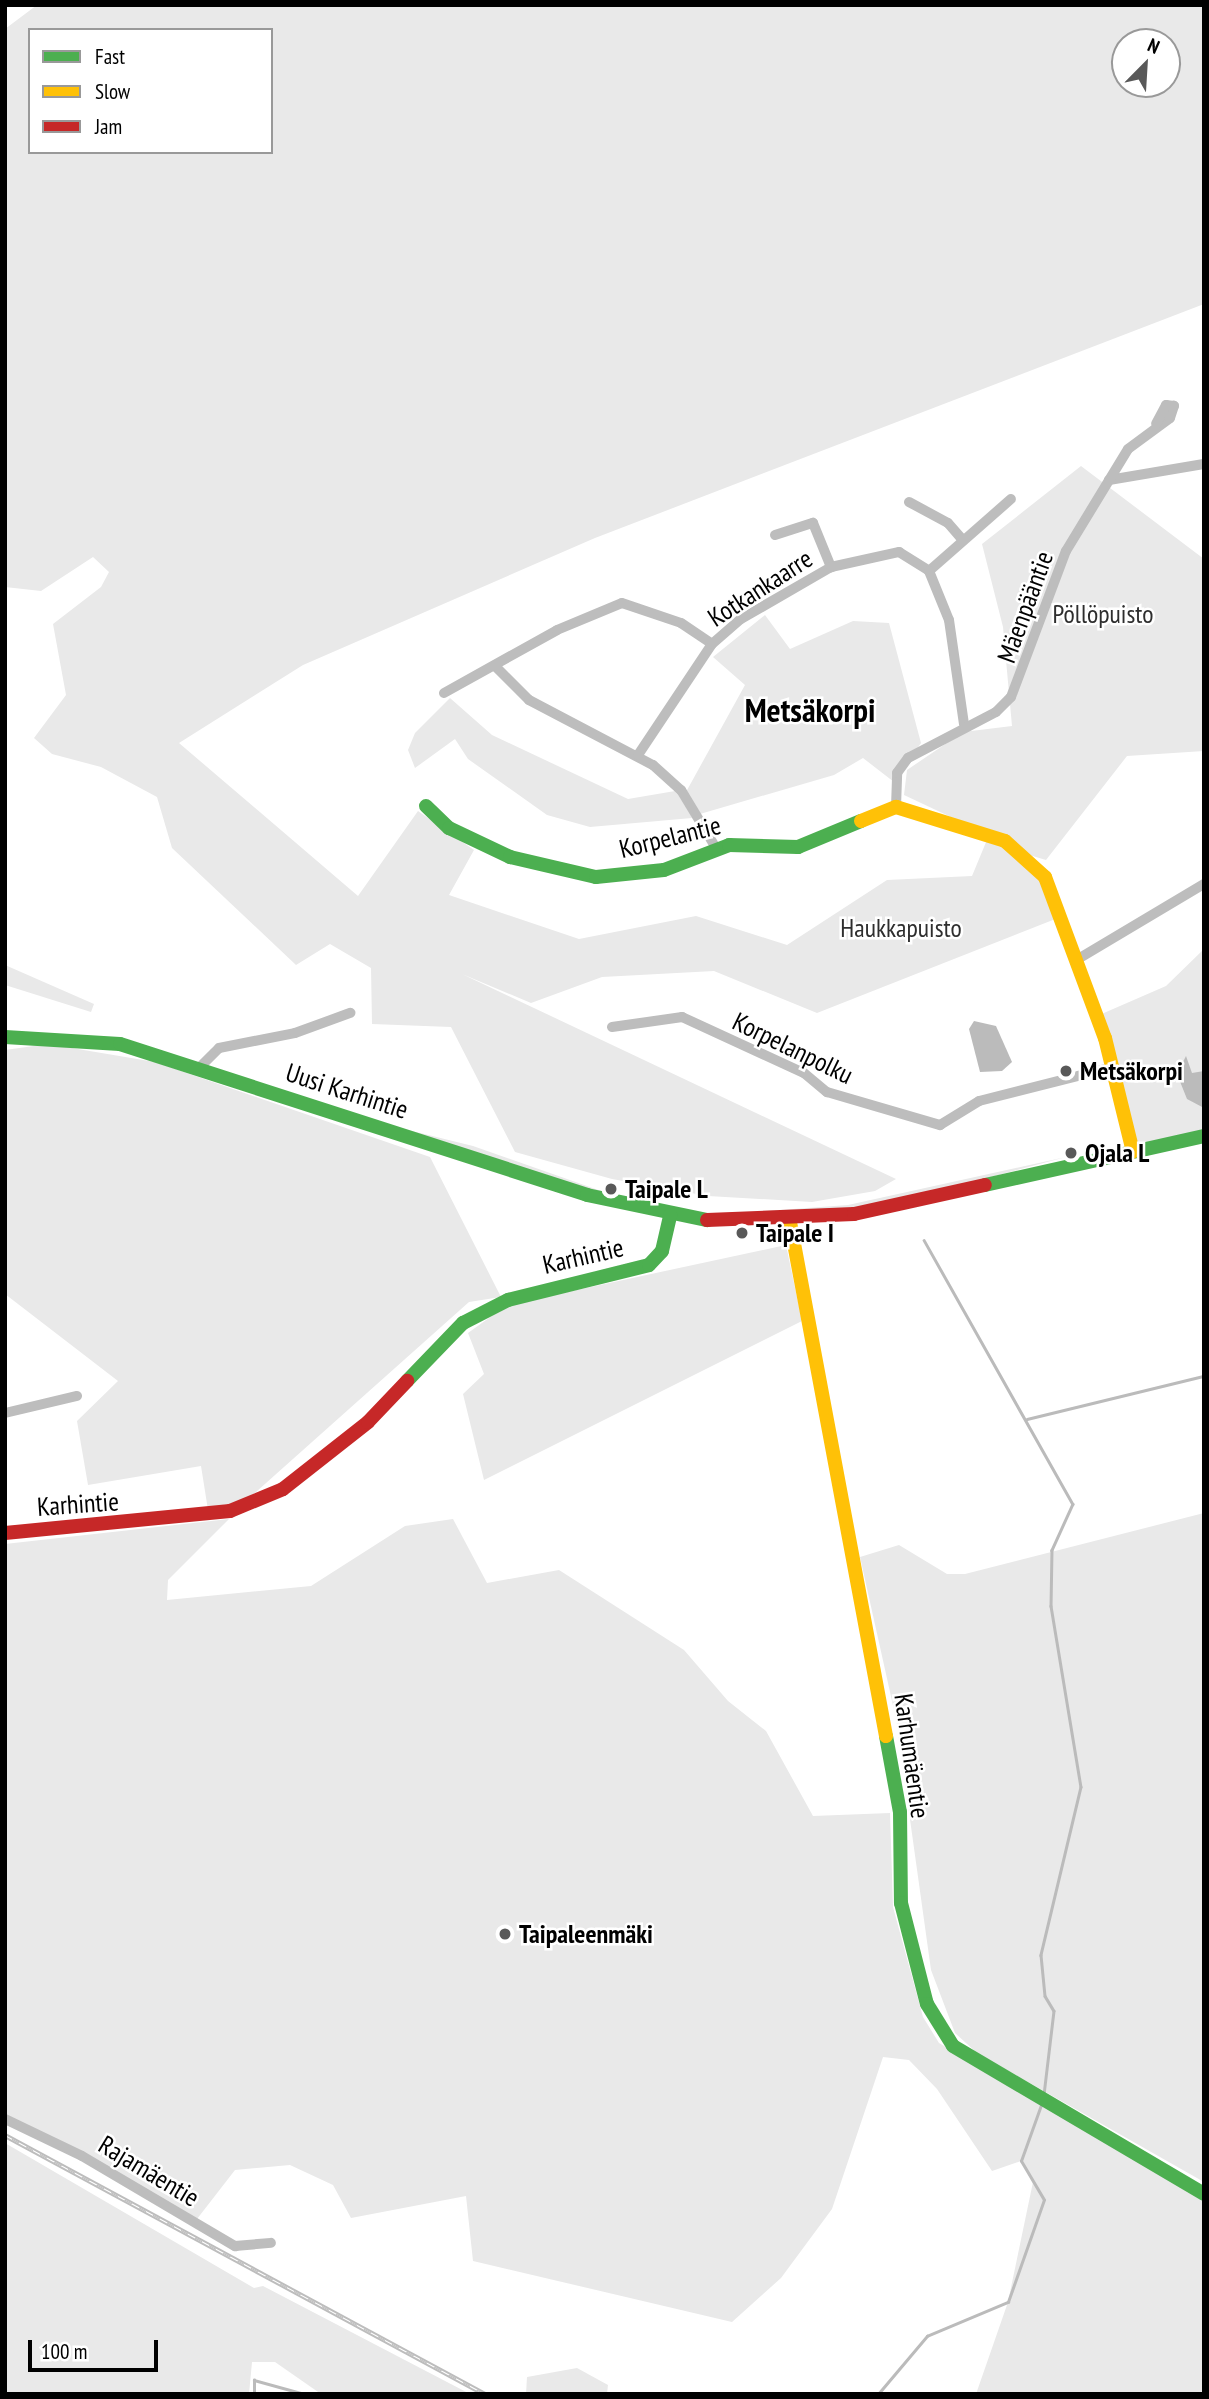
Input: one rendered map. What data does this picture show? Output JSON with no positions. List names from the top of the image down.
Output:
{
  "streets": {
    "street": [
      "Kotkankaarre",
      "Mäenpääntie",
      "Korpelantie",
      "Korpelanpolku",
      "Uusi Karhintie",
      "Karhintie",
      "Karhumäentie",
      "Rajamäentie"
    ]
  },
  "crossings": [
    ["Uusi Karhintie", "Karhintie"]
  ],
  "districts": ["Metsäkorpi"],
  "parks": ["Pöllöpuisto", "Haukkapuisto"],
  "places": [
    "Metsäkorpi",
    "Ojala L",
    "Taipale L",
    "Taipale I",
    "Taipaleenmäki"
  ],
  "legend": ["Fast", "Slow", "Jam"],
  "scale_bar": "100 m",
  "north": "top right"
}
